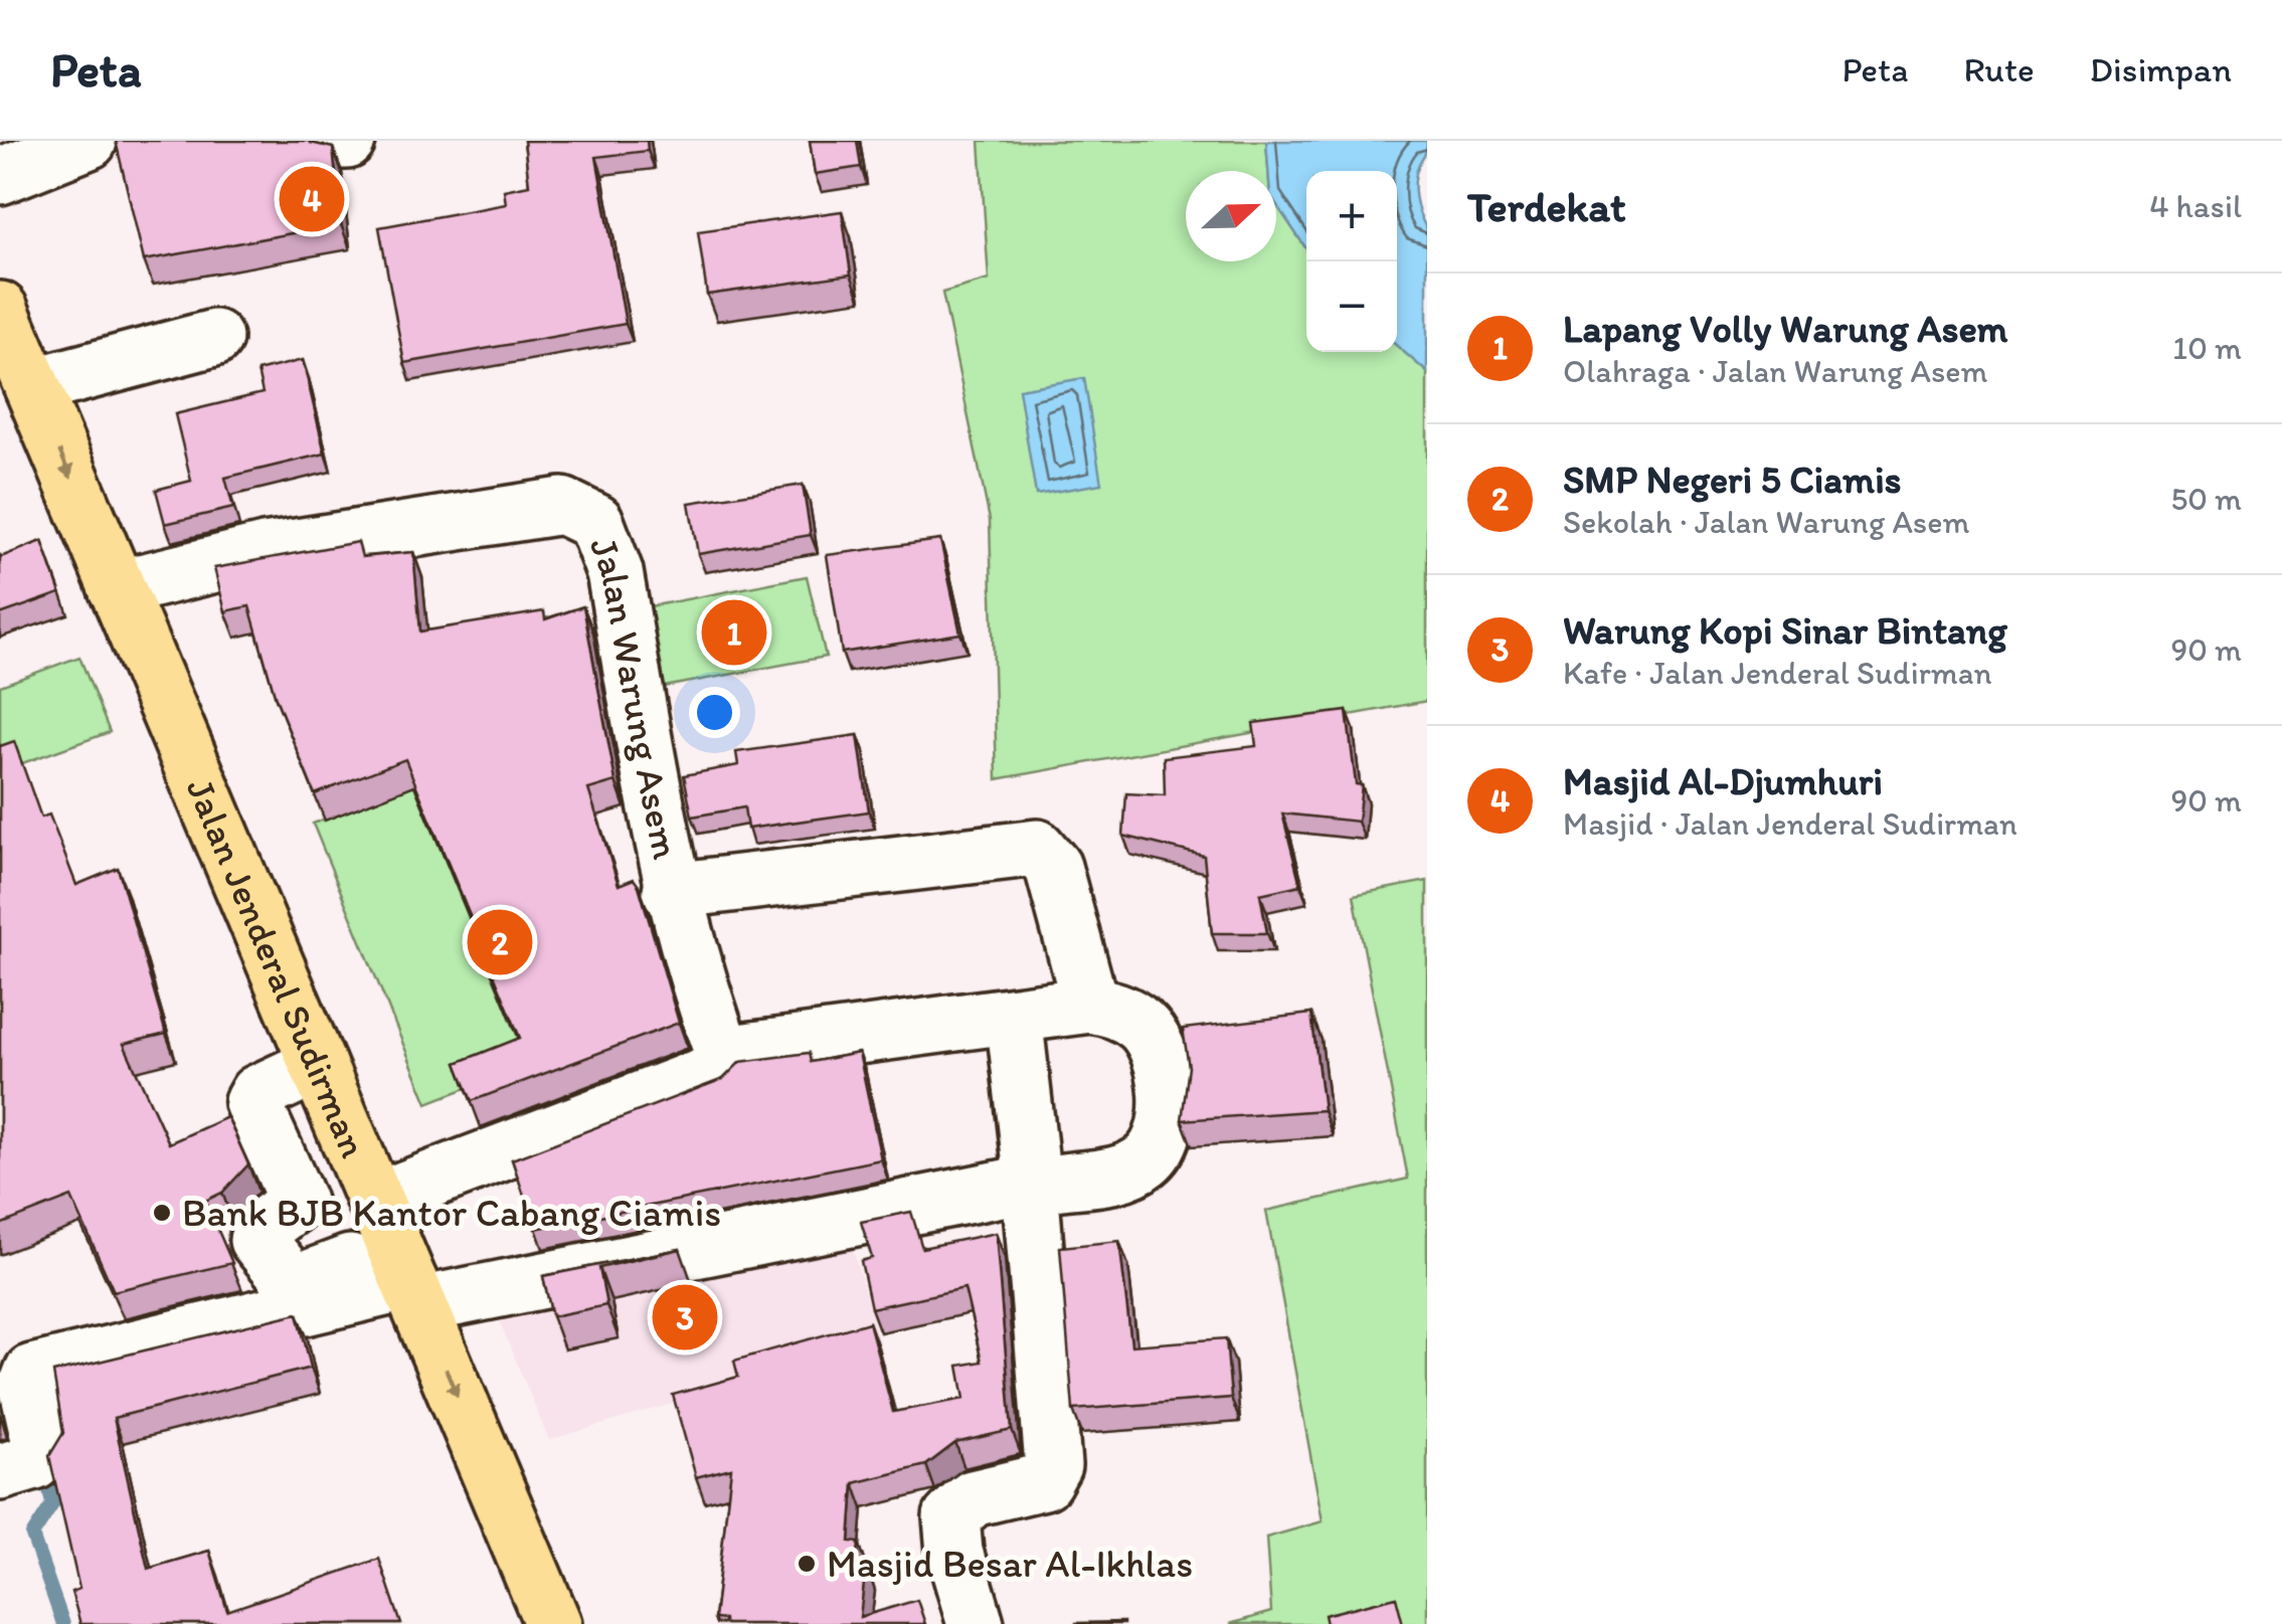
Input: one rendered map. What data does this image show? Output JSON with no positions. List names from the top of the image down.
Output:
{
  "streets": {
    "highway": ["Jalan Jenderal Sudirman"],
    "street": ["Jalan Warung Asem"]
  },
  "crossings": [
    ["Jalan Warung Asem", "Jalan Jenderal Sudirman"]
  ],
  "one_way": ["Jalan Jenderal Sudirman"],
  "places": ["Bank BJB Kantor Cabang Ciamis", "Masjid Besar Al-Ikhlas"],
  "north": "right",
  "page": {
    "header": "Peta",
    "nav": ["Peta", "Rute", "Disimpan"],
    "heading": ["Terdekat", "4 hasil"],
    "pins": [
      "4",
      "1",
      "2",
      "3"
    ],
    "map_buttons": ["+", "−"],
    "list": [
      {
        "mark": "1",
        "name": "Lapang Volly Warung Asem",
        "note": "Olahraga · Jalan Warung Asem",
        "value": "10 m"
      },
      {
        "mark": "2",
        "name": "SMP Negeri 5 Ciamis",
        "note": "Sekolah · Jalan Warung Asem",
        "value": "50 m"
      },
      {
        "mark": "3",
        "name": "Warung Kopi Sinar Bintang",
        "note": "Kafe · Jalan Jenderal Sudirman",
        "value": "90 m"
      },
      {
        "mark": "4",
        "name": "Masjid Al-Djumhuri",
        "note": "Masjid · Jalan Jenderal Sudirman",
        "value": "90 m"
      }
    ]
  }
}
